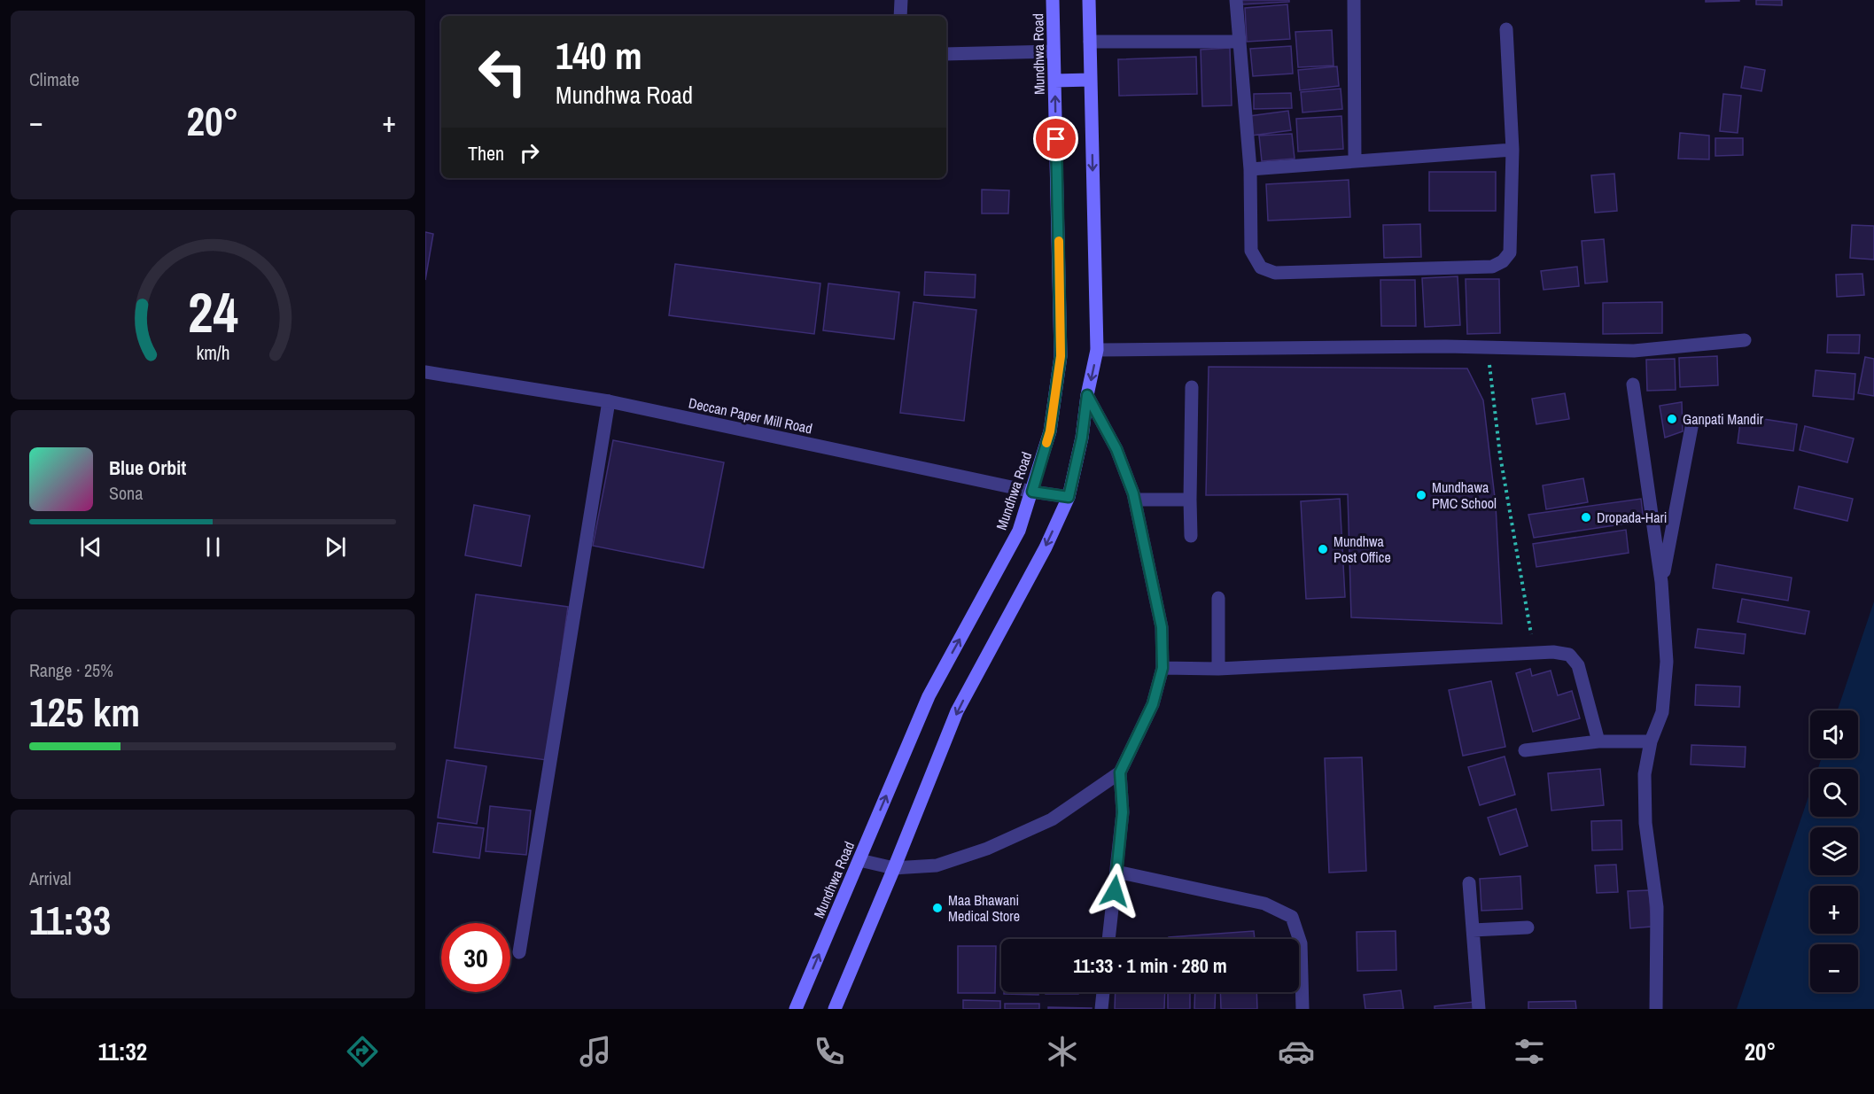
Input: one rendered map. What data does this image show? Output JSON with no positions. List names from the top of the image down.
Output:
{
  "streets": {
    "main road": ["Mundhwa Road"],
    "street": ["Deccan Paper Mill Road"]
  },
  "crossings": [
    ["Mundhwa Road", "Deccan Paper Mill Road"]
  ],
  "places": [
    "Ganpati Mandir",
    "Mundhawa PMC School",
    "Dropada-Hari",
    "Mundhwa Post Office",
    "Maa Bhawani Medical Store"
  ],
  "page": {
    "tile": [
      "Climate",
      ["Range · 25%", "125 km"],
      ["Arrival", "11:33"]
    ],
    "turn": ["140 m", "Mundhwa Road"],
    "heat": ["−", "20°", "+"],
    "then": "Then",
    "song": ["Blue Orbit", "Sona"],
    "map_buttons": ["+", "−"],
    "limit": "30",
    "trip": "11:33 · 1 min · 280 m",
    "tabs": ["11:32", "20°"],
    "gauge": ["24", "km/h"]
  }
}
